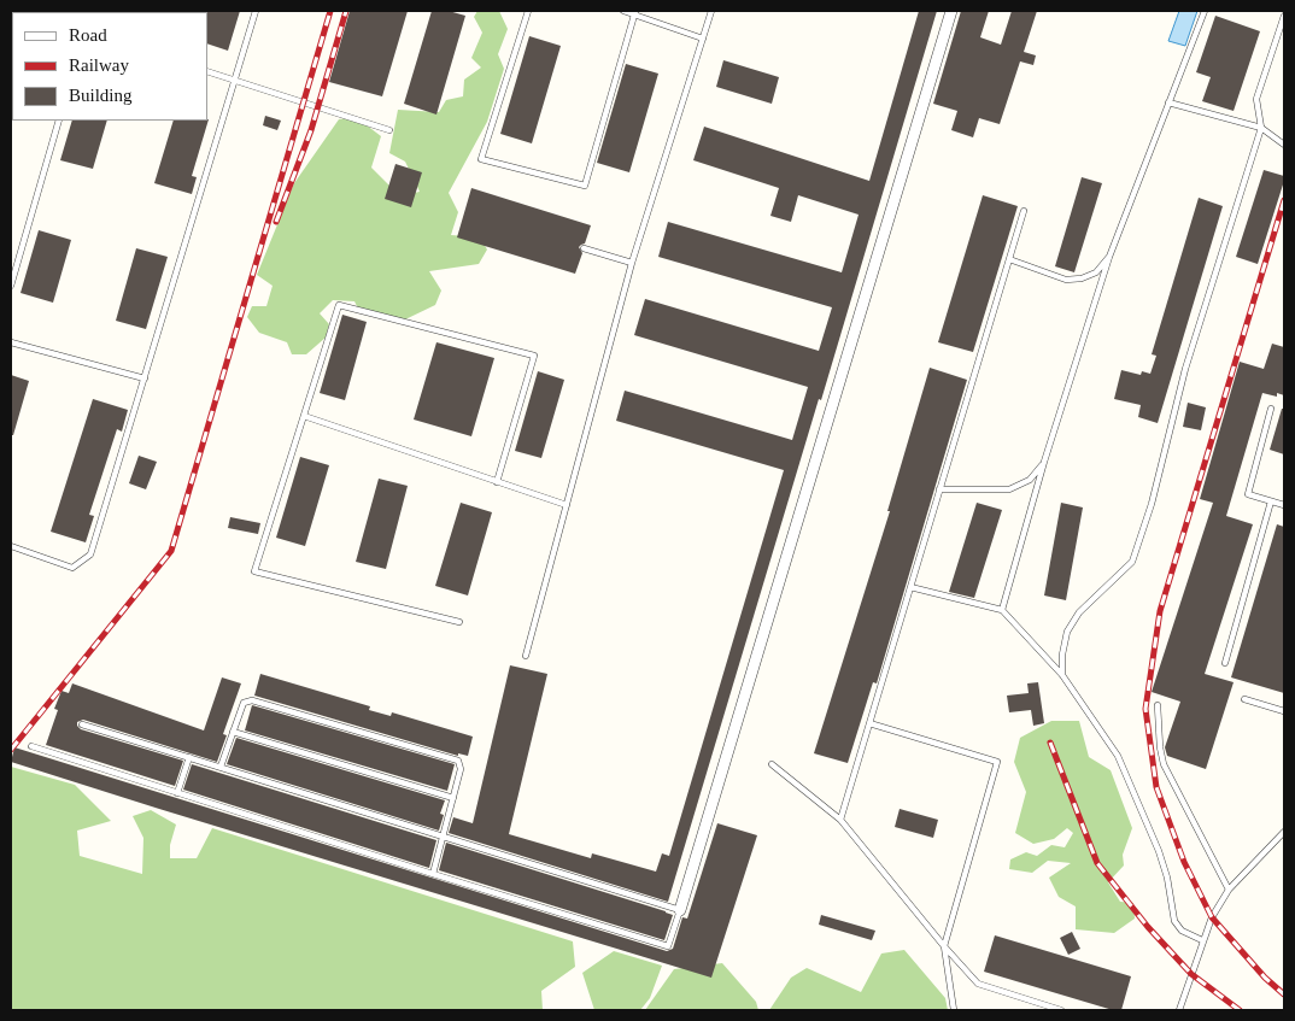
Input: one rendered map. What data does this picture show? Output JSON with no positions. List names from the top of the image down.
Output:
{
  "legend": ["Road", "Railway", "Building"]
}
